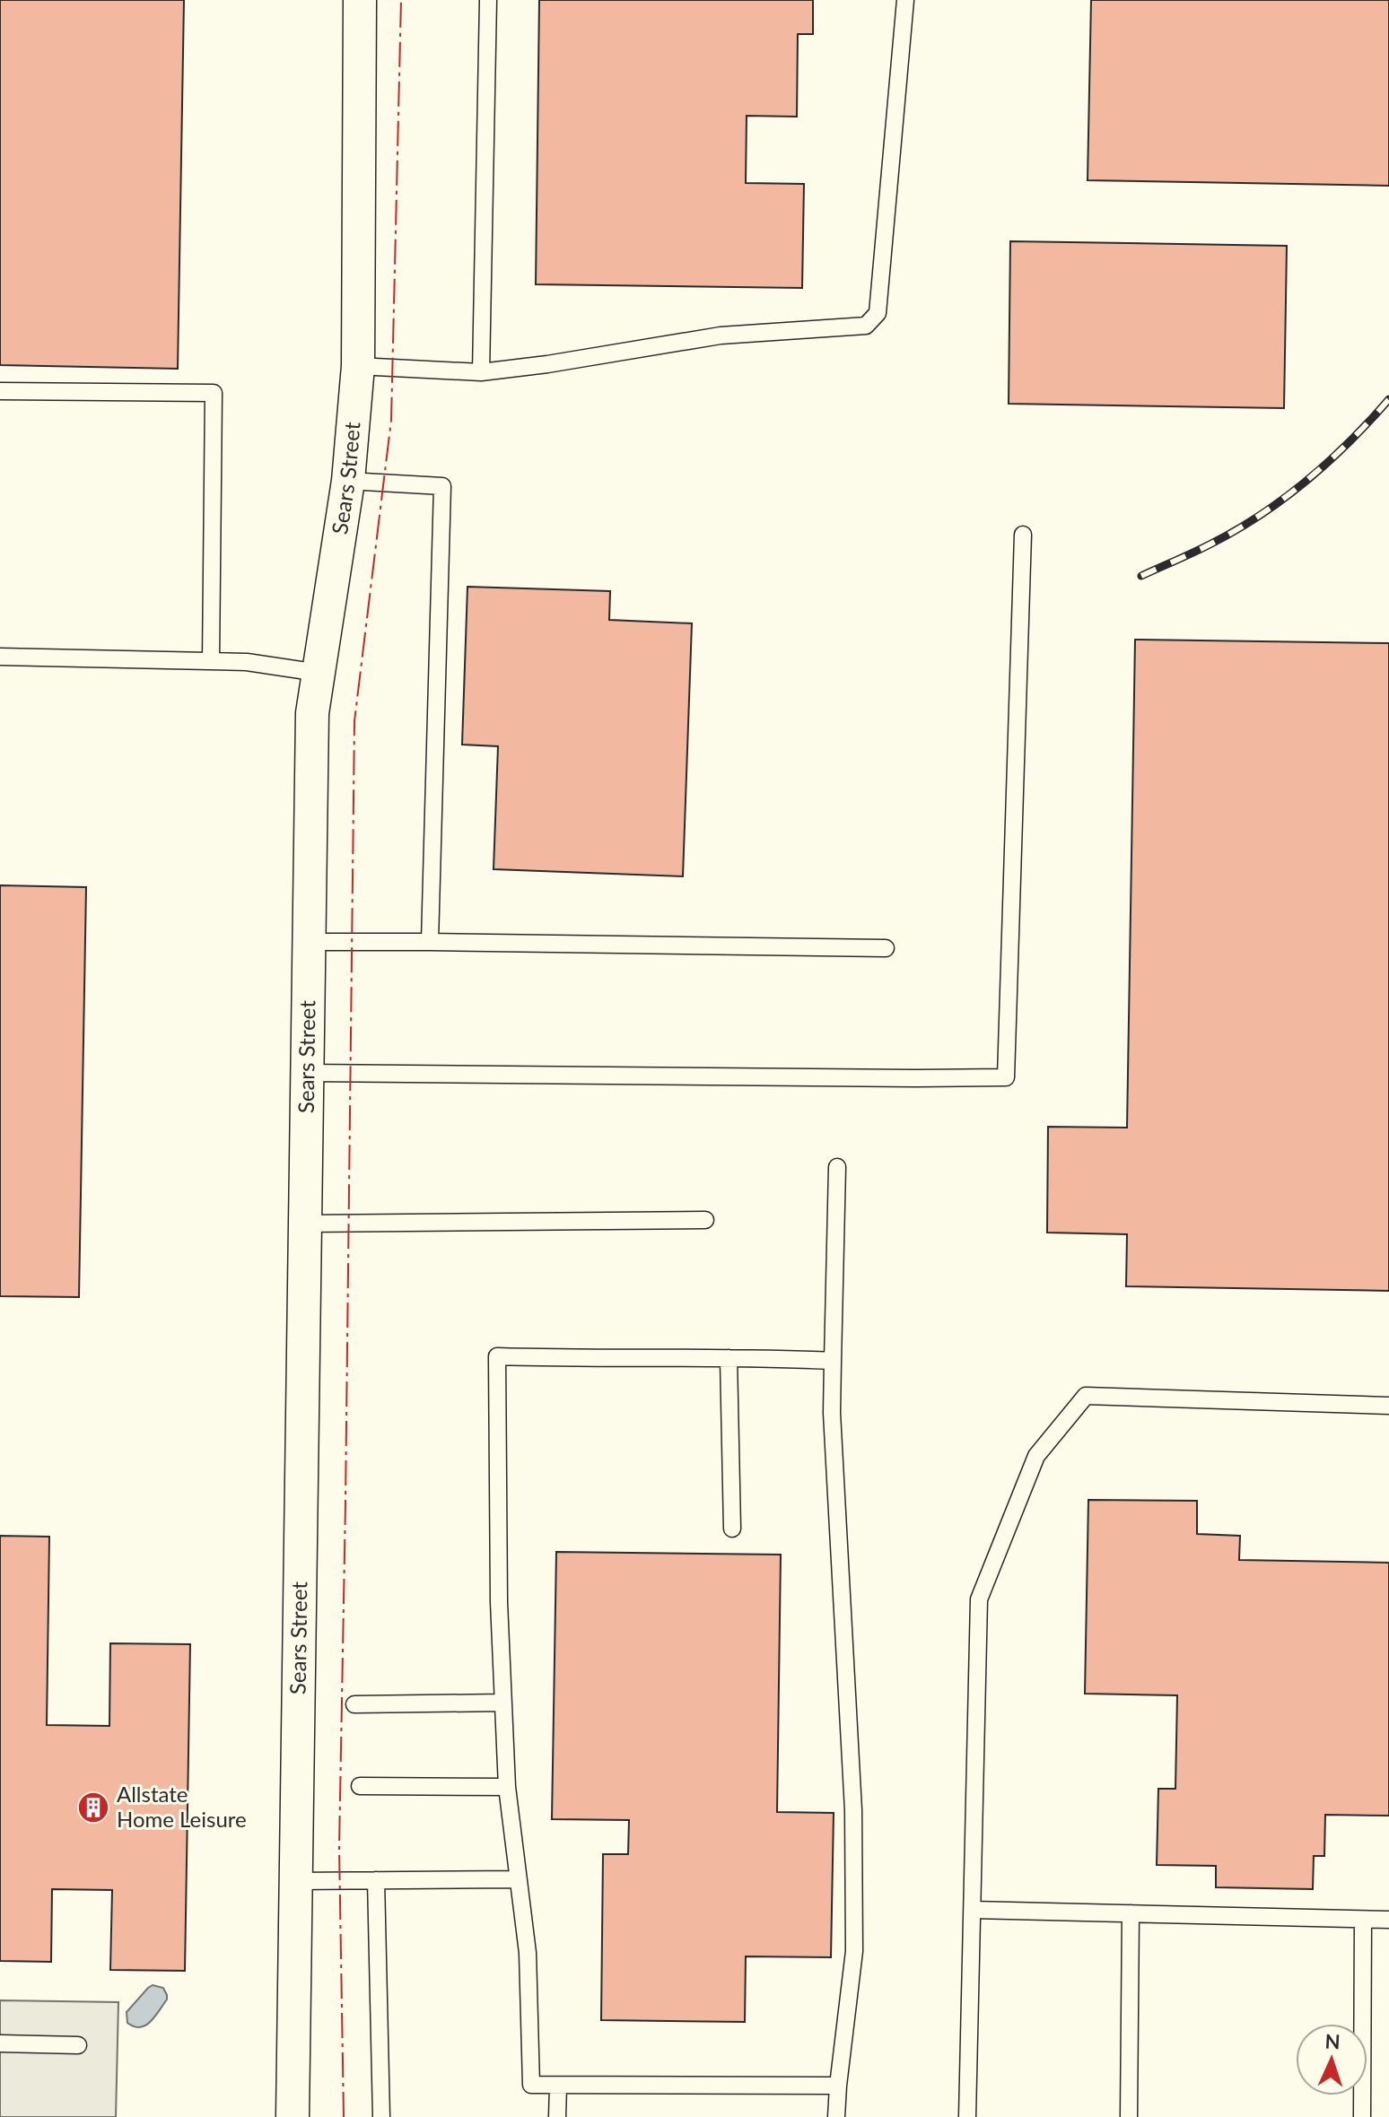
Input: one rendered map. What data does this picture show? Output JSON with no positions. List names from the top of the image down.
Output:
{
  "streets": {
    "street": ["Sears Street"]
  },
  "places": {
    "building": ["Allstate Home Leisure"]
  },
  "north": "top"
}
